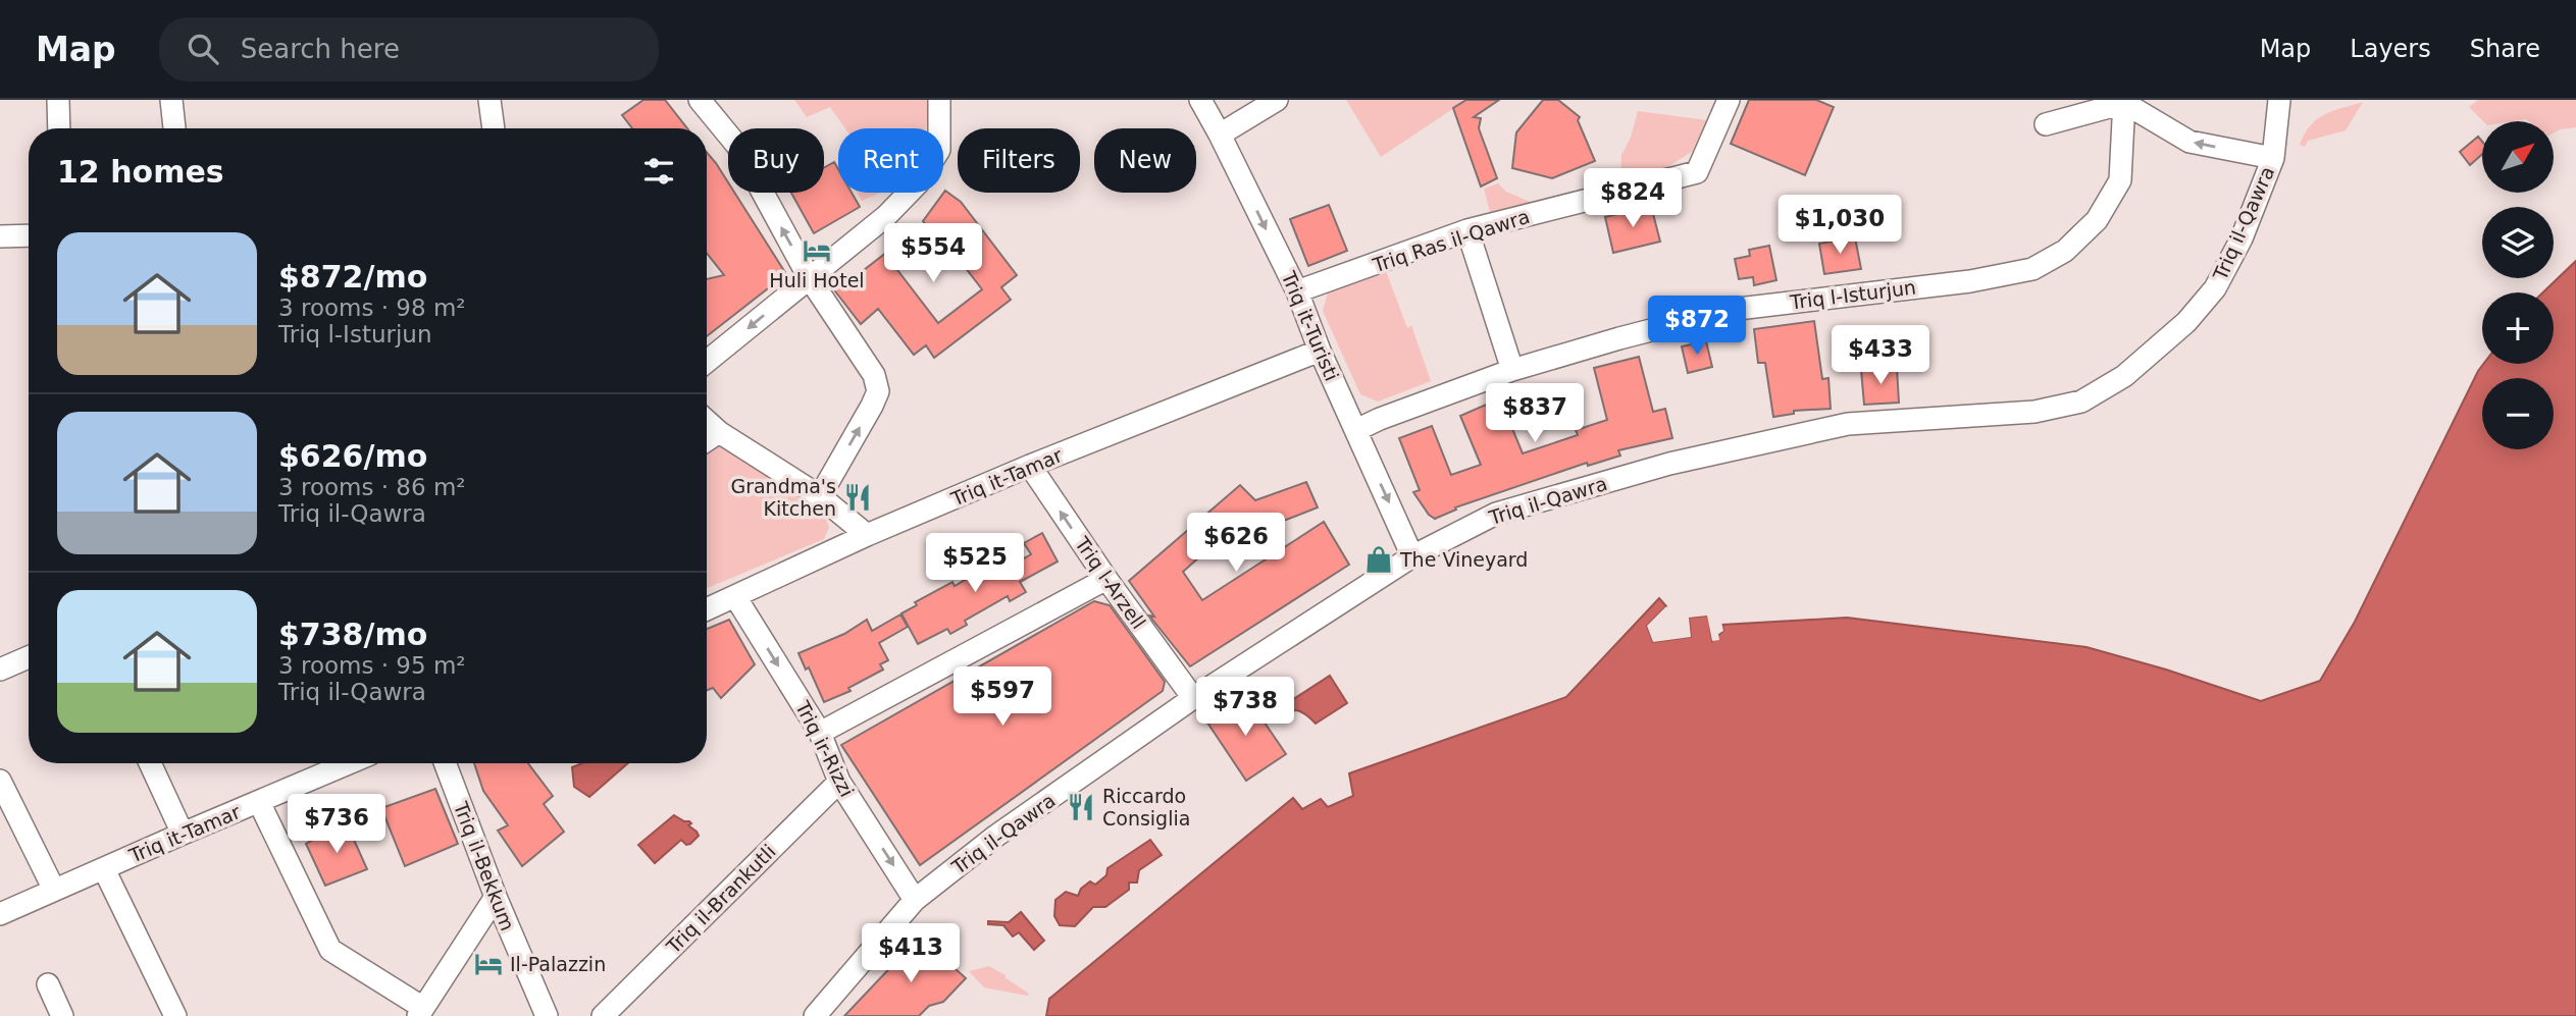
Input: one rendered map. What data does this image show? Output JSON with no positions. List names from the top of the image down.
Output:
{
  "streets": {
    "street": [
      "Triq il-Qawra",
      "Triq Ras il-Qawra",
      "Triq l-Isturjun",
      "Triq it-Turisti",
      "Triq it-Tamar",
      "Triq l-Arzell",
      "Triq ir-Rizzi",
      "Triq il-Bekkum",
      "Triq il-Brankutli"
    ]
  },
  "crossings": [
    ["Triq il-Qawra", "Triq it-Turisti"],
    ["Triq il-Qawra", "Triq l-Arzell"],
    ["Triq il-Qawra", "Triq ir-Rizzi"],
    ["Triq Ras il-Qawra", "Triq it-Turisti"],
    ["Triq l-Isturjun", "Triq it-Turisti"],
    ["Triq it-Turisti", "Triq it-Tamar"],
    ["Triq it-Tamar", "Triq l-Arzell"],
    ["Triq it-Tamar", "Triq ir-Rizzi"],
    ["Triq ir-Rizzi", "Triq il-Brankutli"]
  ],
  "one_way": ["Triq it-Turisti", "Triq l-Arzell", "Triq ir-Rizzi"],
  "places": {
    "hotel": ["Huli Hotel", "Il-Palazzin"],
    "restaurant": ["Grandma's Kitchen", "Riccardo Consiglia"],
    "shop": ["The Vineyard"]
  },
  "north": "top right",
  "page": {
    "header": "Map",
    "search": "Search here",
    "nav": ["Map", "Layers", "Share"],
    "map_buttons": ["+", "−"],
    "chip": [
      "Buy",
      "Rent",
      "Filters",
      "New"
    ],
    "heading": "12 homes",
    "price": [
      "$824",
      "$1,030",
      "$554",
      "$872",
      "$433",
      "$837",
      "$626",
      "$525",
      "$597",
      "$738",
      "$736",
      "$413"
    ],
    "list": [
      {
        "name": "$872/mo",
        "note": "3 rooms · 98 m² · Triq l-Isturjun"
      },
      {
        "name": "$626/mo",
        "note": "3 rooms · 86 m² · Triq il-Qawra"
      },
      {
        "name": "$738/mo",
        "note": "3 rooms · 95 m² · Triq il-Qawra"
      }
    ]
  }
}
